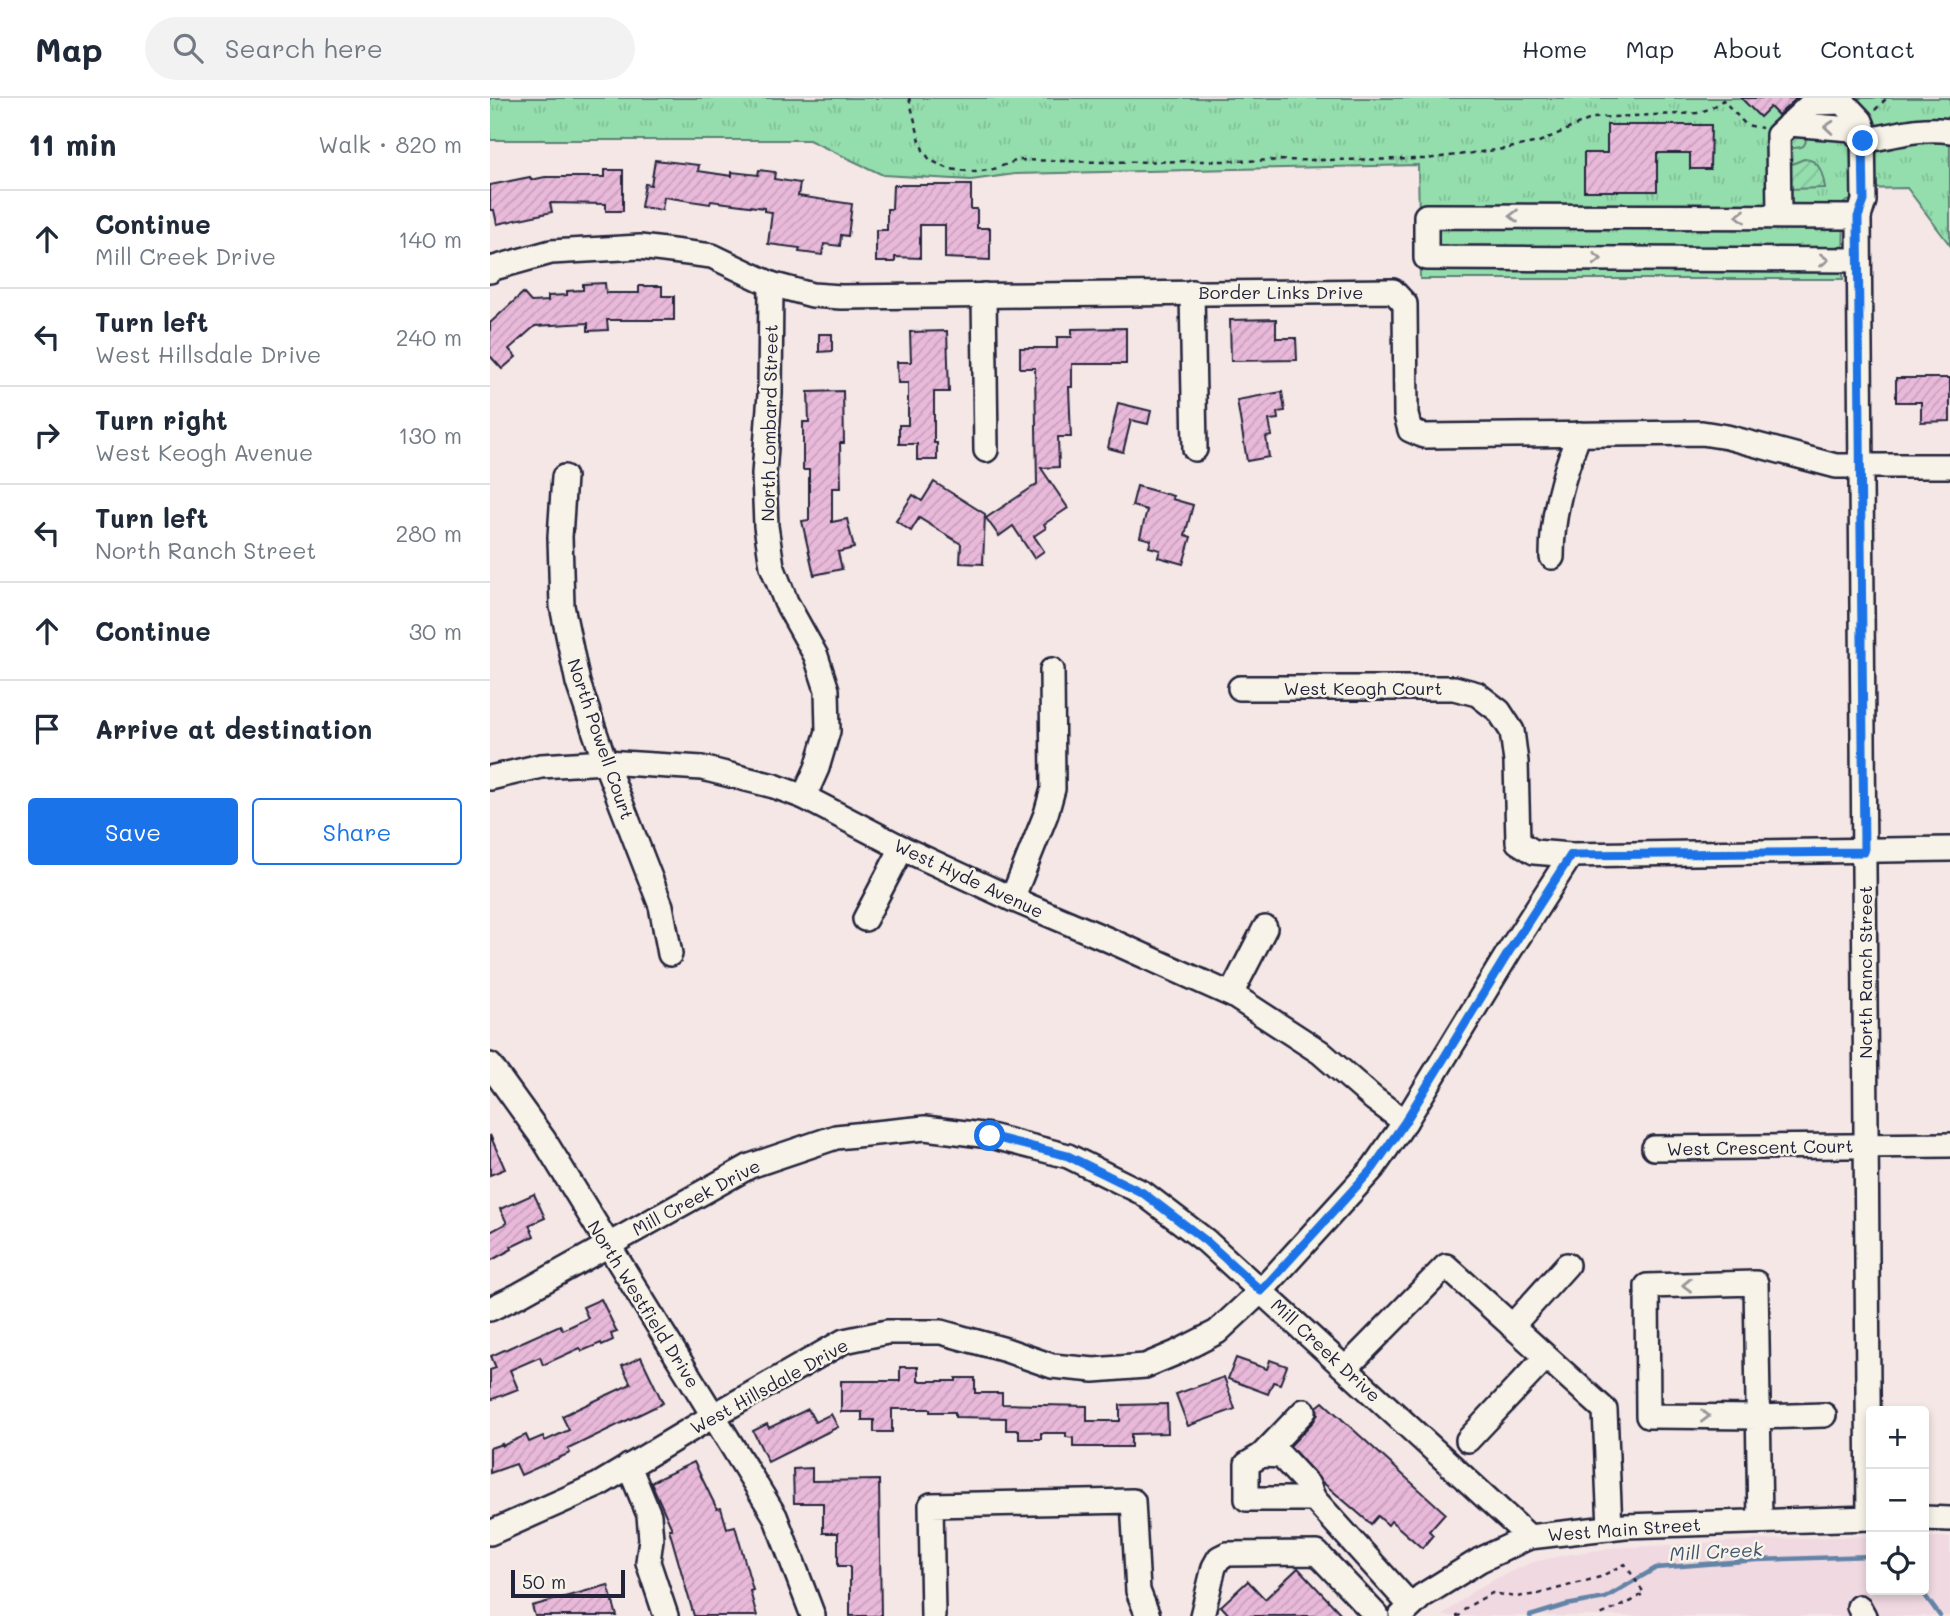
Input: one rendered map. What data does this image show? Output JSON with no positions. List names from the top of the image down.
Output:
{
  "streets": {
    "street": [
      "Border Links Drive",
      "North Lombard Street",
      "West Keogh Court",
      "North Powell Court",
      "West Hyde Avenue",
      "North Ranch Street",
      "West Crescent Court",
      "Mill Creek Drive",
      "North Westfield Drive",
      "West Hillsdale Drive",
      "West Main Street"
    ]
  },
  "crossings": [
    ["Border Links Drive", "North Lombard Street"],
    ["Border Links Drive", "North Ranch Street"],
    ["North Lombard Street", "West Hyde Avenue"],
    ["West Keogh Court", "West Hillsdale Drive"],
    ["North Powell Court", "West Hyde Avenue"],
    ["West Hyde Avenue", "West Hillsdale Drive"],
    ["North Ranch Street", "West Crescent Court"],
    ["Mill Creek Drive", "North Westfield Drive"],
    ["Mill Creek Drive", "West Hillsdale Drive"],
    ["Mill Creek Drive", "West Main Street"],
    ["North Westfield Drive", "West Hillsdale Drive"]
  ],
  "water": ["Mill Creek"],
  "scale_bar": "50 m",
  "page": {
    "header": "Map",
    "search": "Search here",
    "nav": [
      "Home",
      "Map",
      "About",
      "Contact"
    ],
    "heading": ["11 min", "Walk · 820 m"],
    "list": [
      ["Continue", "Mill Creek Drive", "140 m"],
      ["Turn left", "West Hillsdale Drive", "240 m"],
      ["Turn right", "West Keogh Avenue", "130 m"],
      ["Turn left", "North Ranch Street", "280 m"],
      ["Continue", "30 m"],
      "Arrive at destination"
    ],
    "buttons": ["Save", "Share"],
    "map_buttons": ["+", "−"],
    "scale": "50 m"
  }
}
